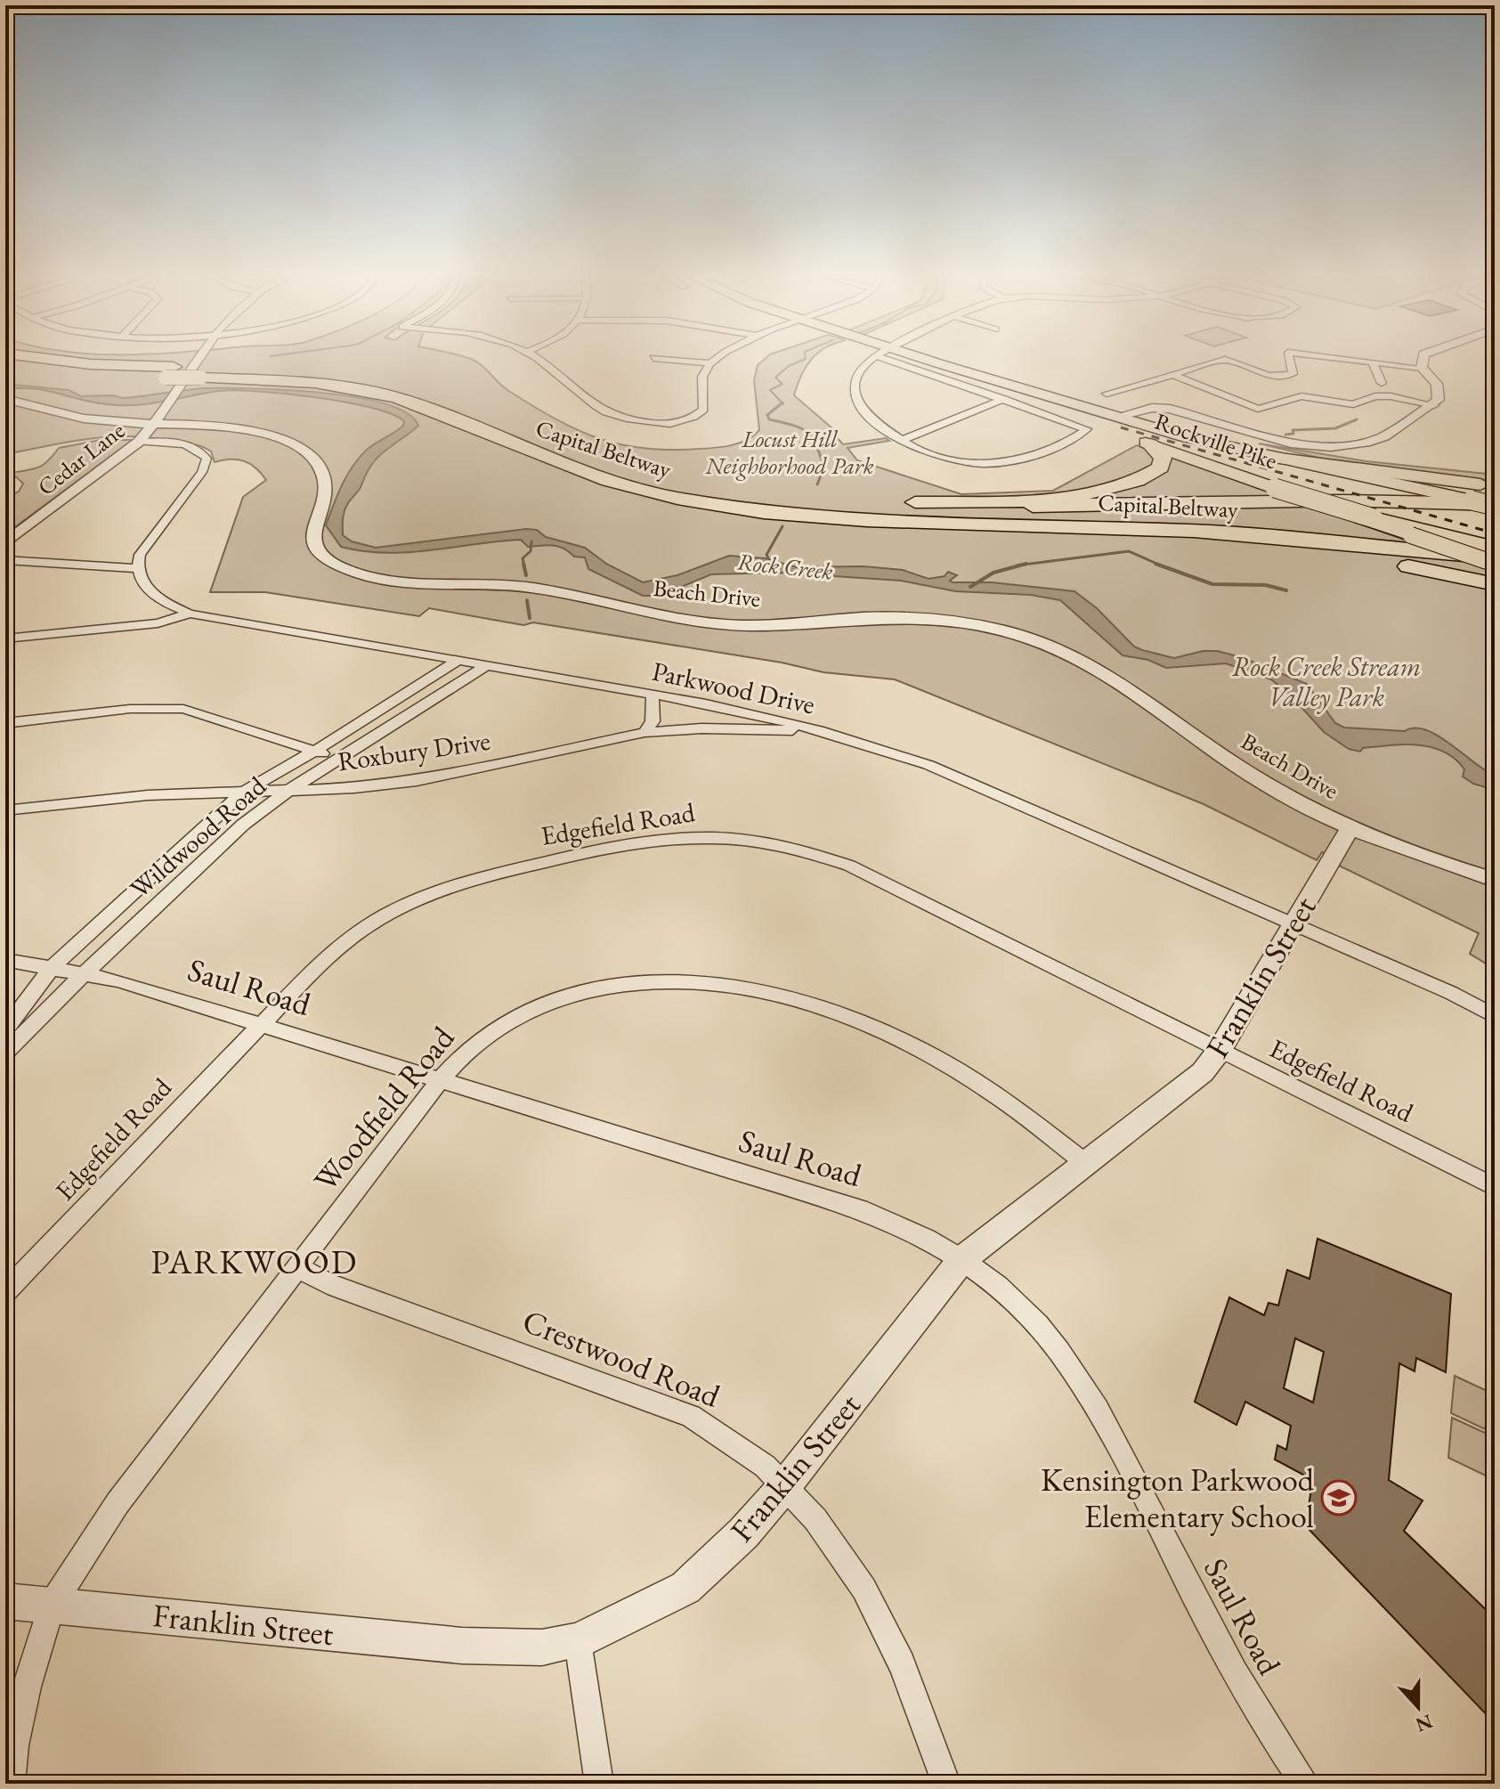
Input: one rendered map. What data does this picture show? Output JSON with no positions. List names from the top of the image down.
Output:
{
  "streets": {
    "highway": ["Capital Beltway"],
    "main road": ["Rockville Pike"],
    "street": [
      "Cedar Lane",
      "Beach Drive",
      "Parkwood Drive",
      "Roxbury Drive",
      "Edgefield Road",
      "Wildwood Road",
      "Franklin Street",
      "Saul Road",
      "Woodfield Road",
      "Crestwood Road"
    ]
  },
  "crossings": [
    ["Capital Beltway", "Cedar Lane"],
    ["Cedar Lane", "Beach Drive"],
    ["Beach Drive", "Franklin Street"],
    ["Parkwood Drive", "Roxbury Drive"],
    ["Parkwood Drive", "Wildwood Road"],
    ["Parkwood Drive", "Franklin Street"],
    ["Roxbury Drive", "Wildwood Road"],
    ["Edgefield Road", "Franklin Street"],
    ["Edgefield Road", "Saul Road"],
    ["Wildwood Road", "Saul Road"],
    ["Franklin Street", "Saul Road"],
    ["Franklin Street", "Woodfield Road"],
    ["Franklin Street", "Crestwood Road"],
    ["Saul Road", "Woodfield Road"],
    ["Woodfield Road", "Crestwood Road"]
  ],
  "districts": ["PARKWOOD"],
  "water": ["Rock Creek"],
  "parks": ["Locust Hill Neighborhood Park", "Rock Creek Stream Valley Park"],
  "places": {
    "school or university": ["Kensington Parkwood Elementary School"]
  },
  "north": "bottom"
}
